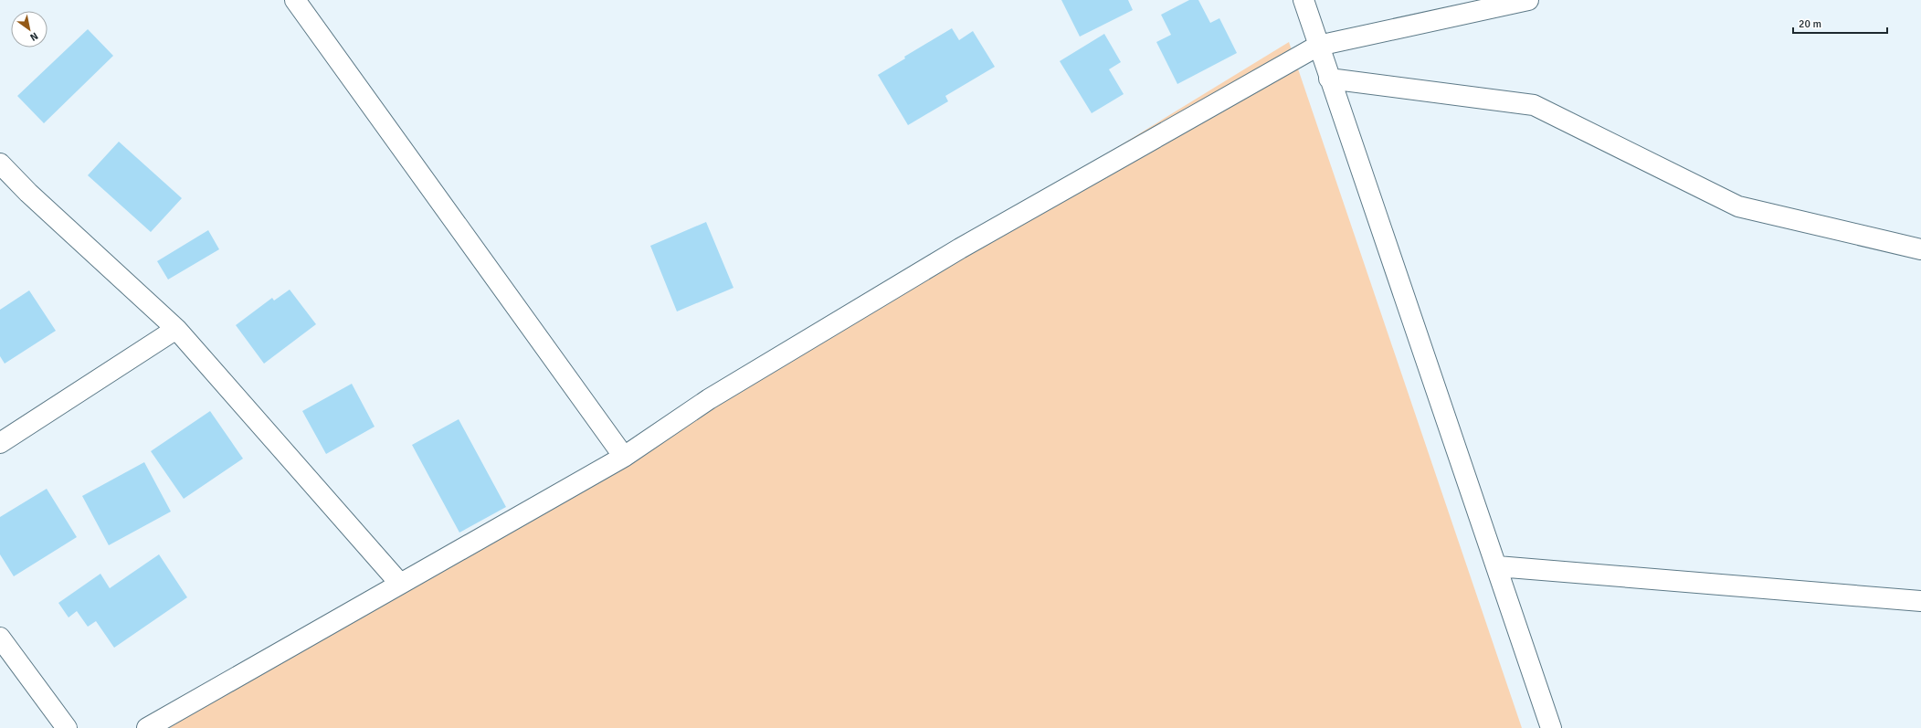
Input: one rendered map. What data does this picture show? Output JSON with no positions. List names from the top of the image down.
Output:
{
  "scale_bar": "20 m",
  "north": "bottom right"
}
